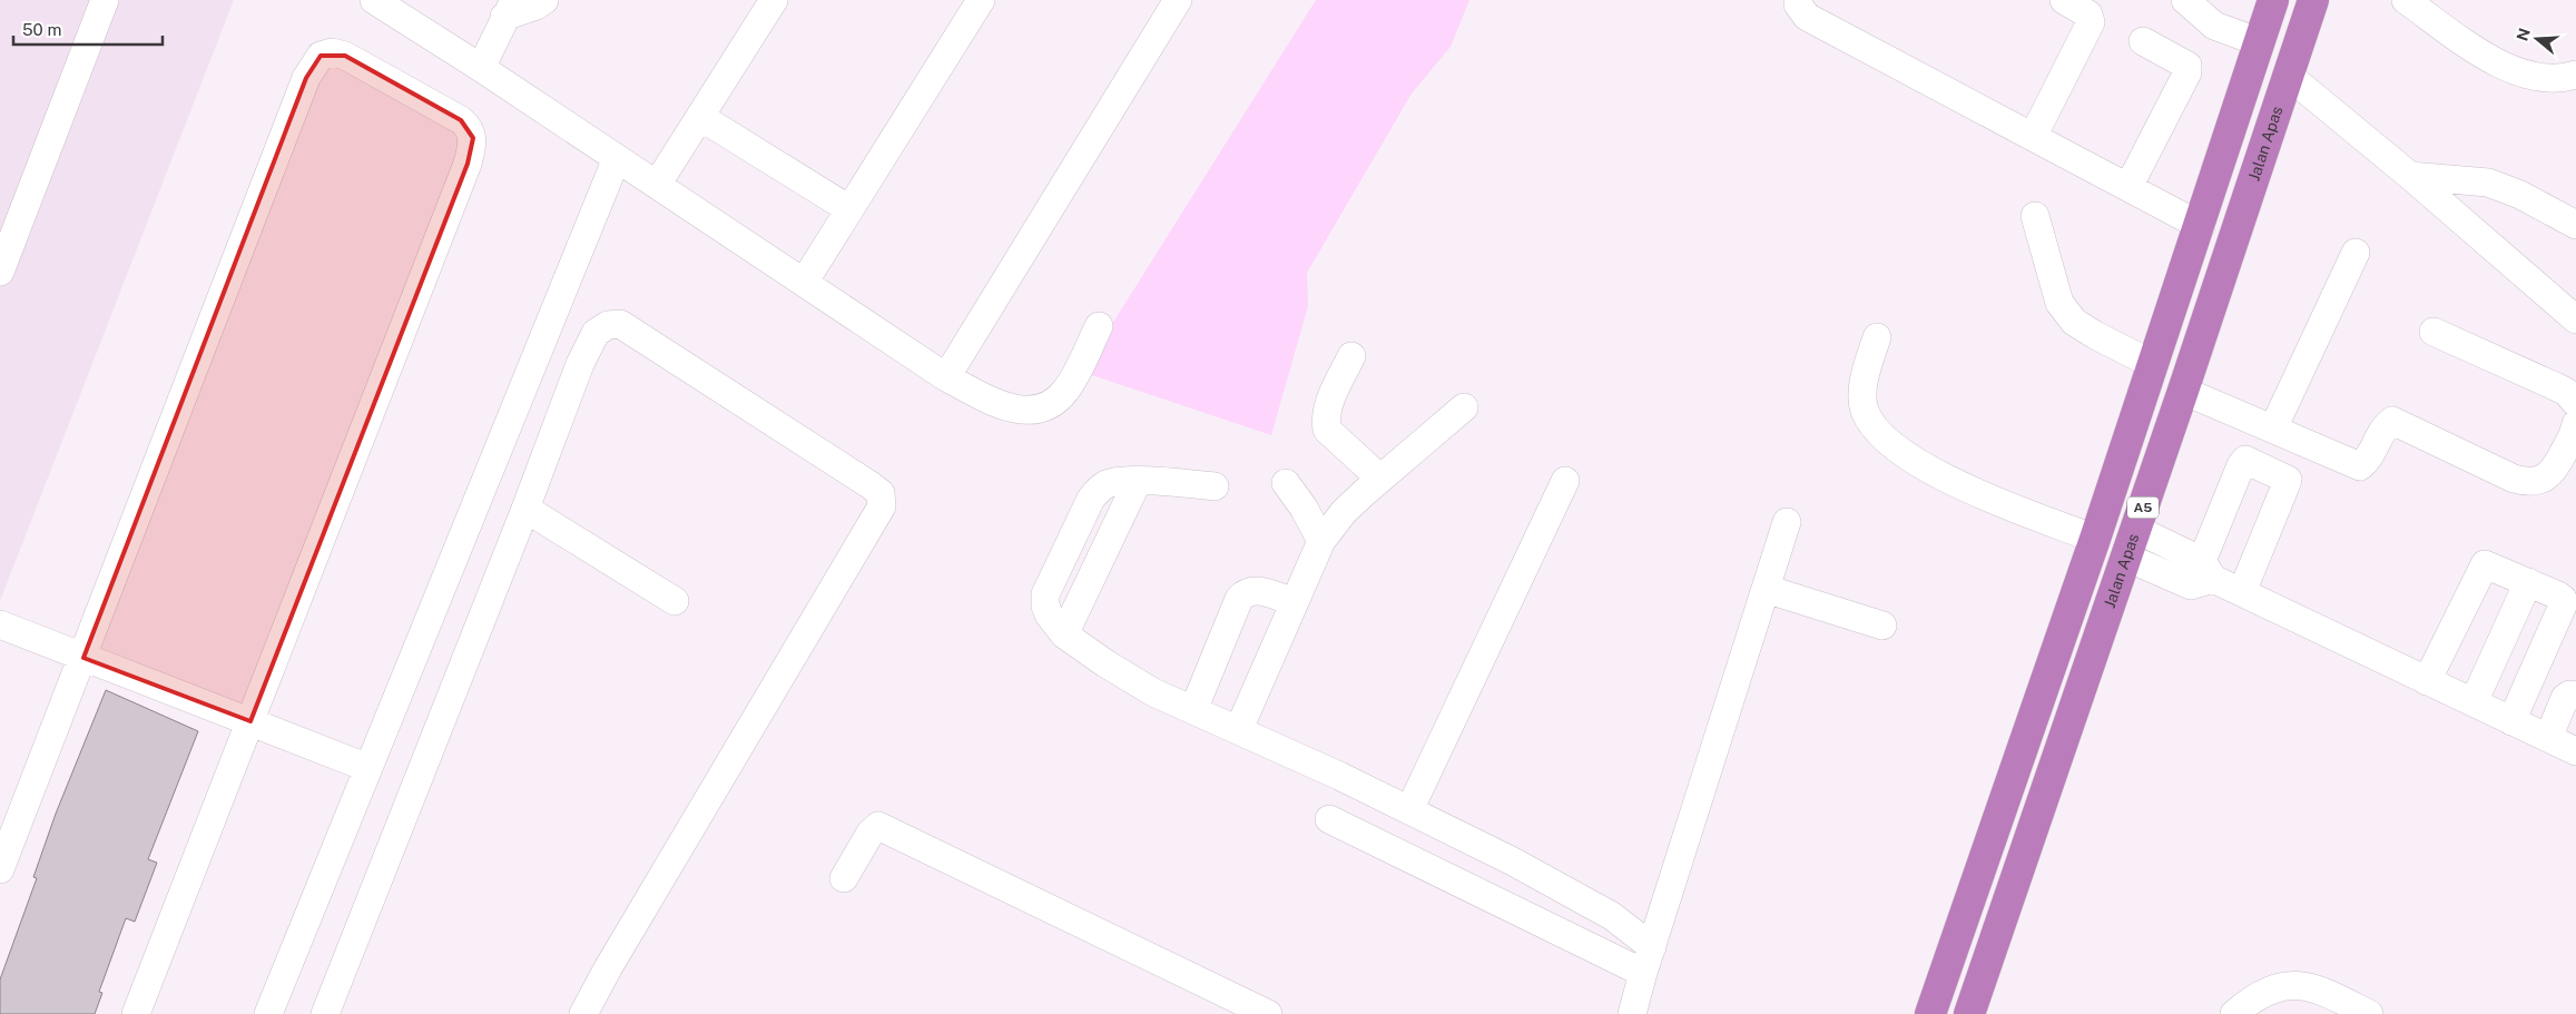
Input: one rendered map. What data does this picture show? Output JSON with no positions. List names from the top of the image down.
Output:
{
  "streets": {
    "highway": ["Jalan Apas", "A5"]
  },
  "scale_bar": "50 m",
  "north": "left"
}
